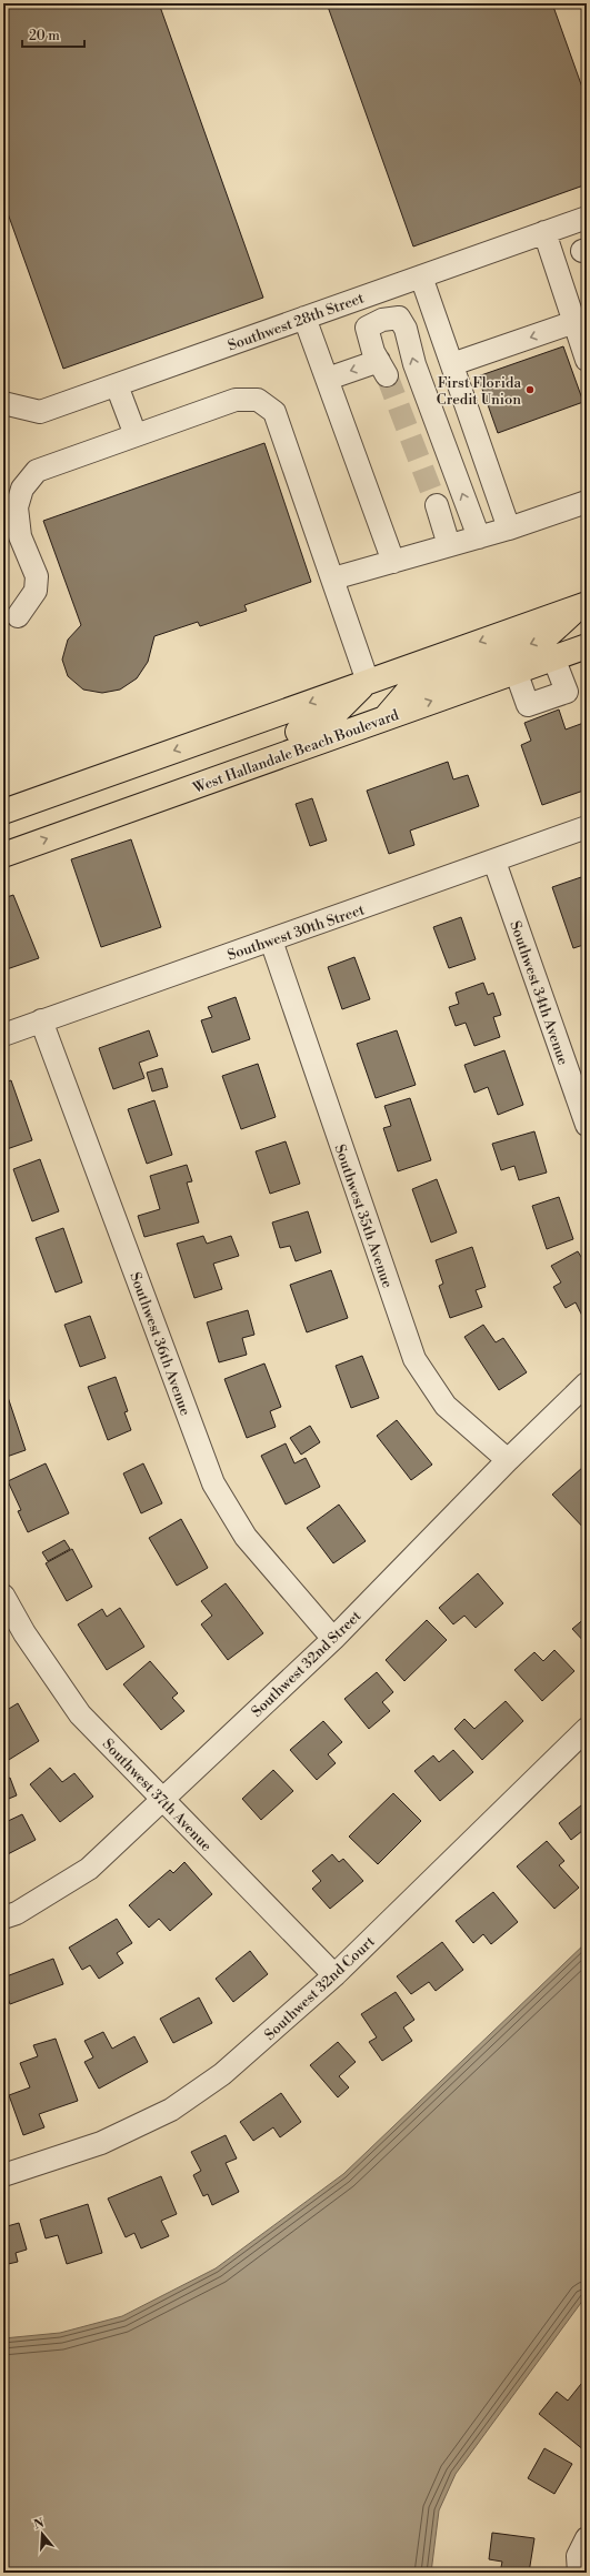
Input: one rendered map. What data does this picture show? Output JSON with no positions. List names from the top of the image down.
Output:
{
  "streets": {
    "main road": ["West Hallandale Beach Boulevard"],
    "street": [
      "Southwest 28th Street",
      "Southwest 30th Street",
      "Southwest 34th Avenue",
      "Southwest 35th Avenue",
      "Southwest 36th Avenue",
      "Southwest 32nd Street",
      "Southwest 37th Avenue",
      "Southwest 32nd Court"
    ]
  },
  "crossings": [
    ["Southwest 30th Street", "Southwest 34th Avenue"],
    ["Southwest 30th Street", "Southwest 35th Avenue"],
    ["Southwest 30th Street", "Southwest 36th Avenue"],
    ["Southwest 35th Avenue", "Southwest 32nd Street"],
    ["Southwest 36th Avenue", "Southwest 32nd Street"],
    ["Southwest 32nd Street", "Southwest 37th Avenue"],
    ["Southwest 37th Avenue", "Southwest 32nd Court"]
  ],
  "places": ["First Florida Credit Union"],
  "scale_bar": "20 m",
  "north": "top"
}
